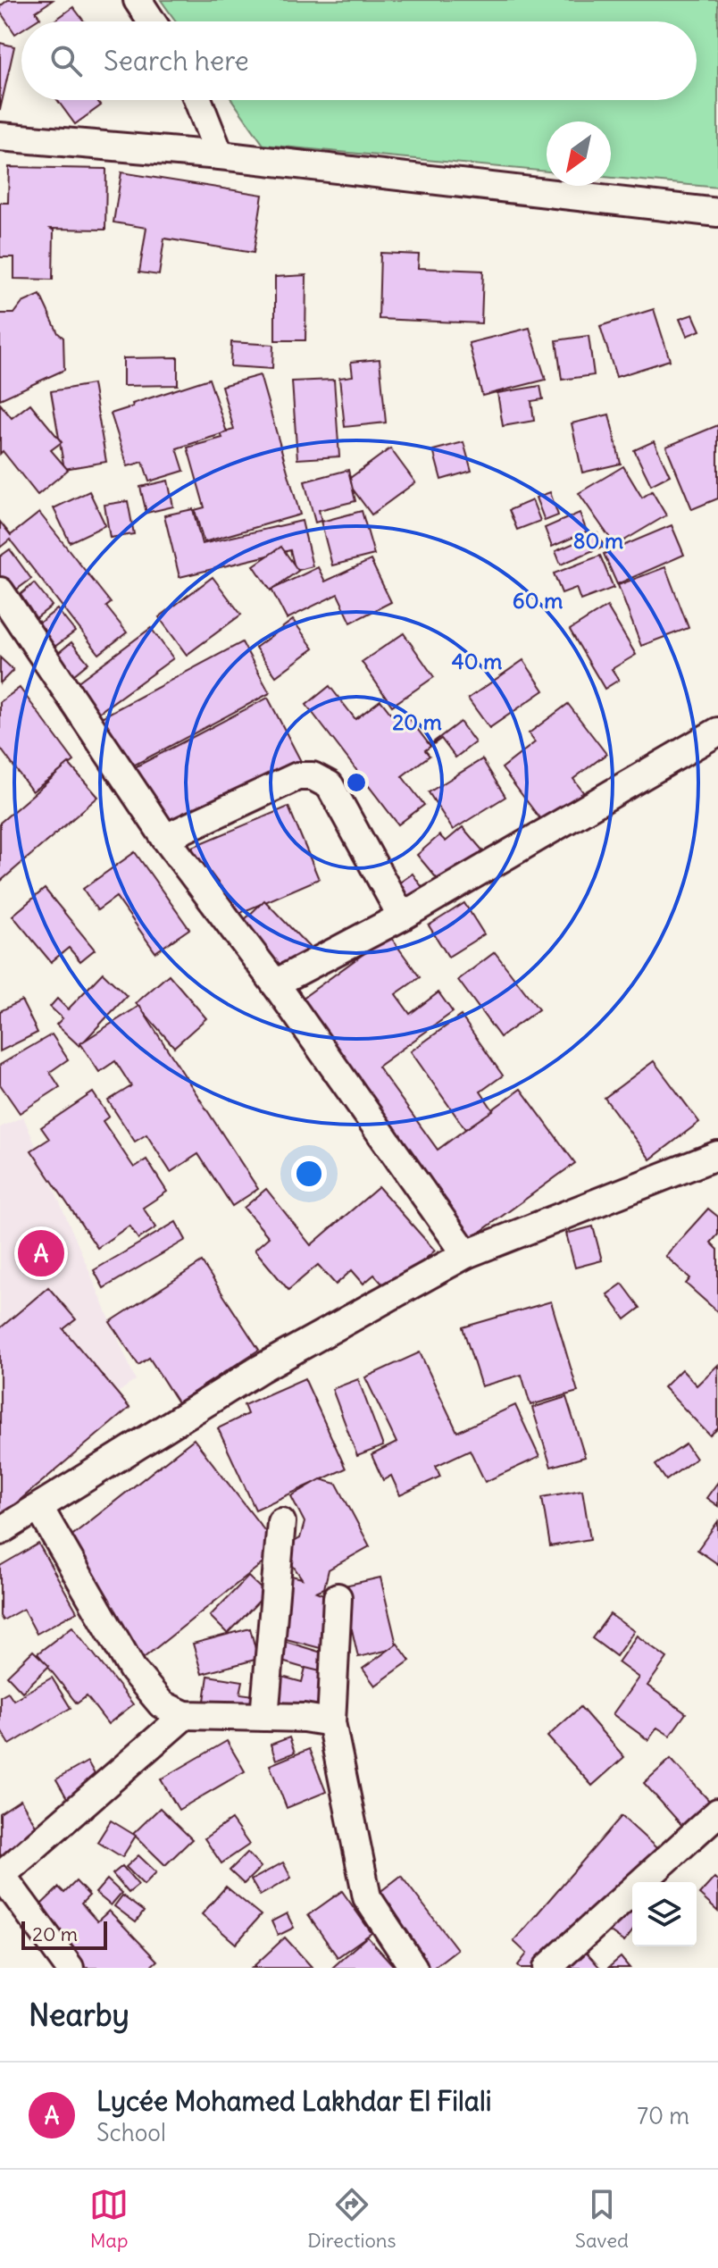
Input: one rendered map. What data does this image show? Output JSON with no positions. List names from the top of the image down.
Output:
{
  "scale_bar": "20 m",
  "north": "bottom left",
  "page": {
    "search": "Search here",
    "pins": "A",
    "scale": "20 m",
    "heading": "Nearby",
    "list": [
      {
        "mark": "A",
        "name": "Lycée Mohamed Lakhdar El Filali",
        "note": "School",
        "value": "70 m"
      }
    ],
    "nav": ["Map", "Directions", "Saved"]
  },
  "rings": [
    "80 m",
    "60 m",
    "40 m",
    "20 m"
  ]
}
